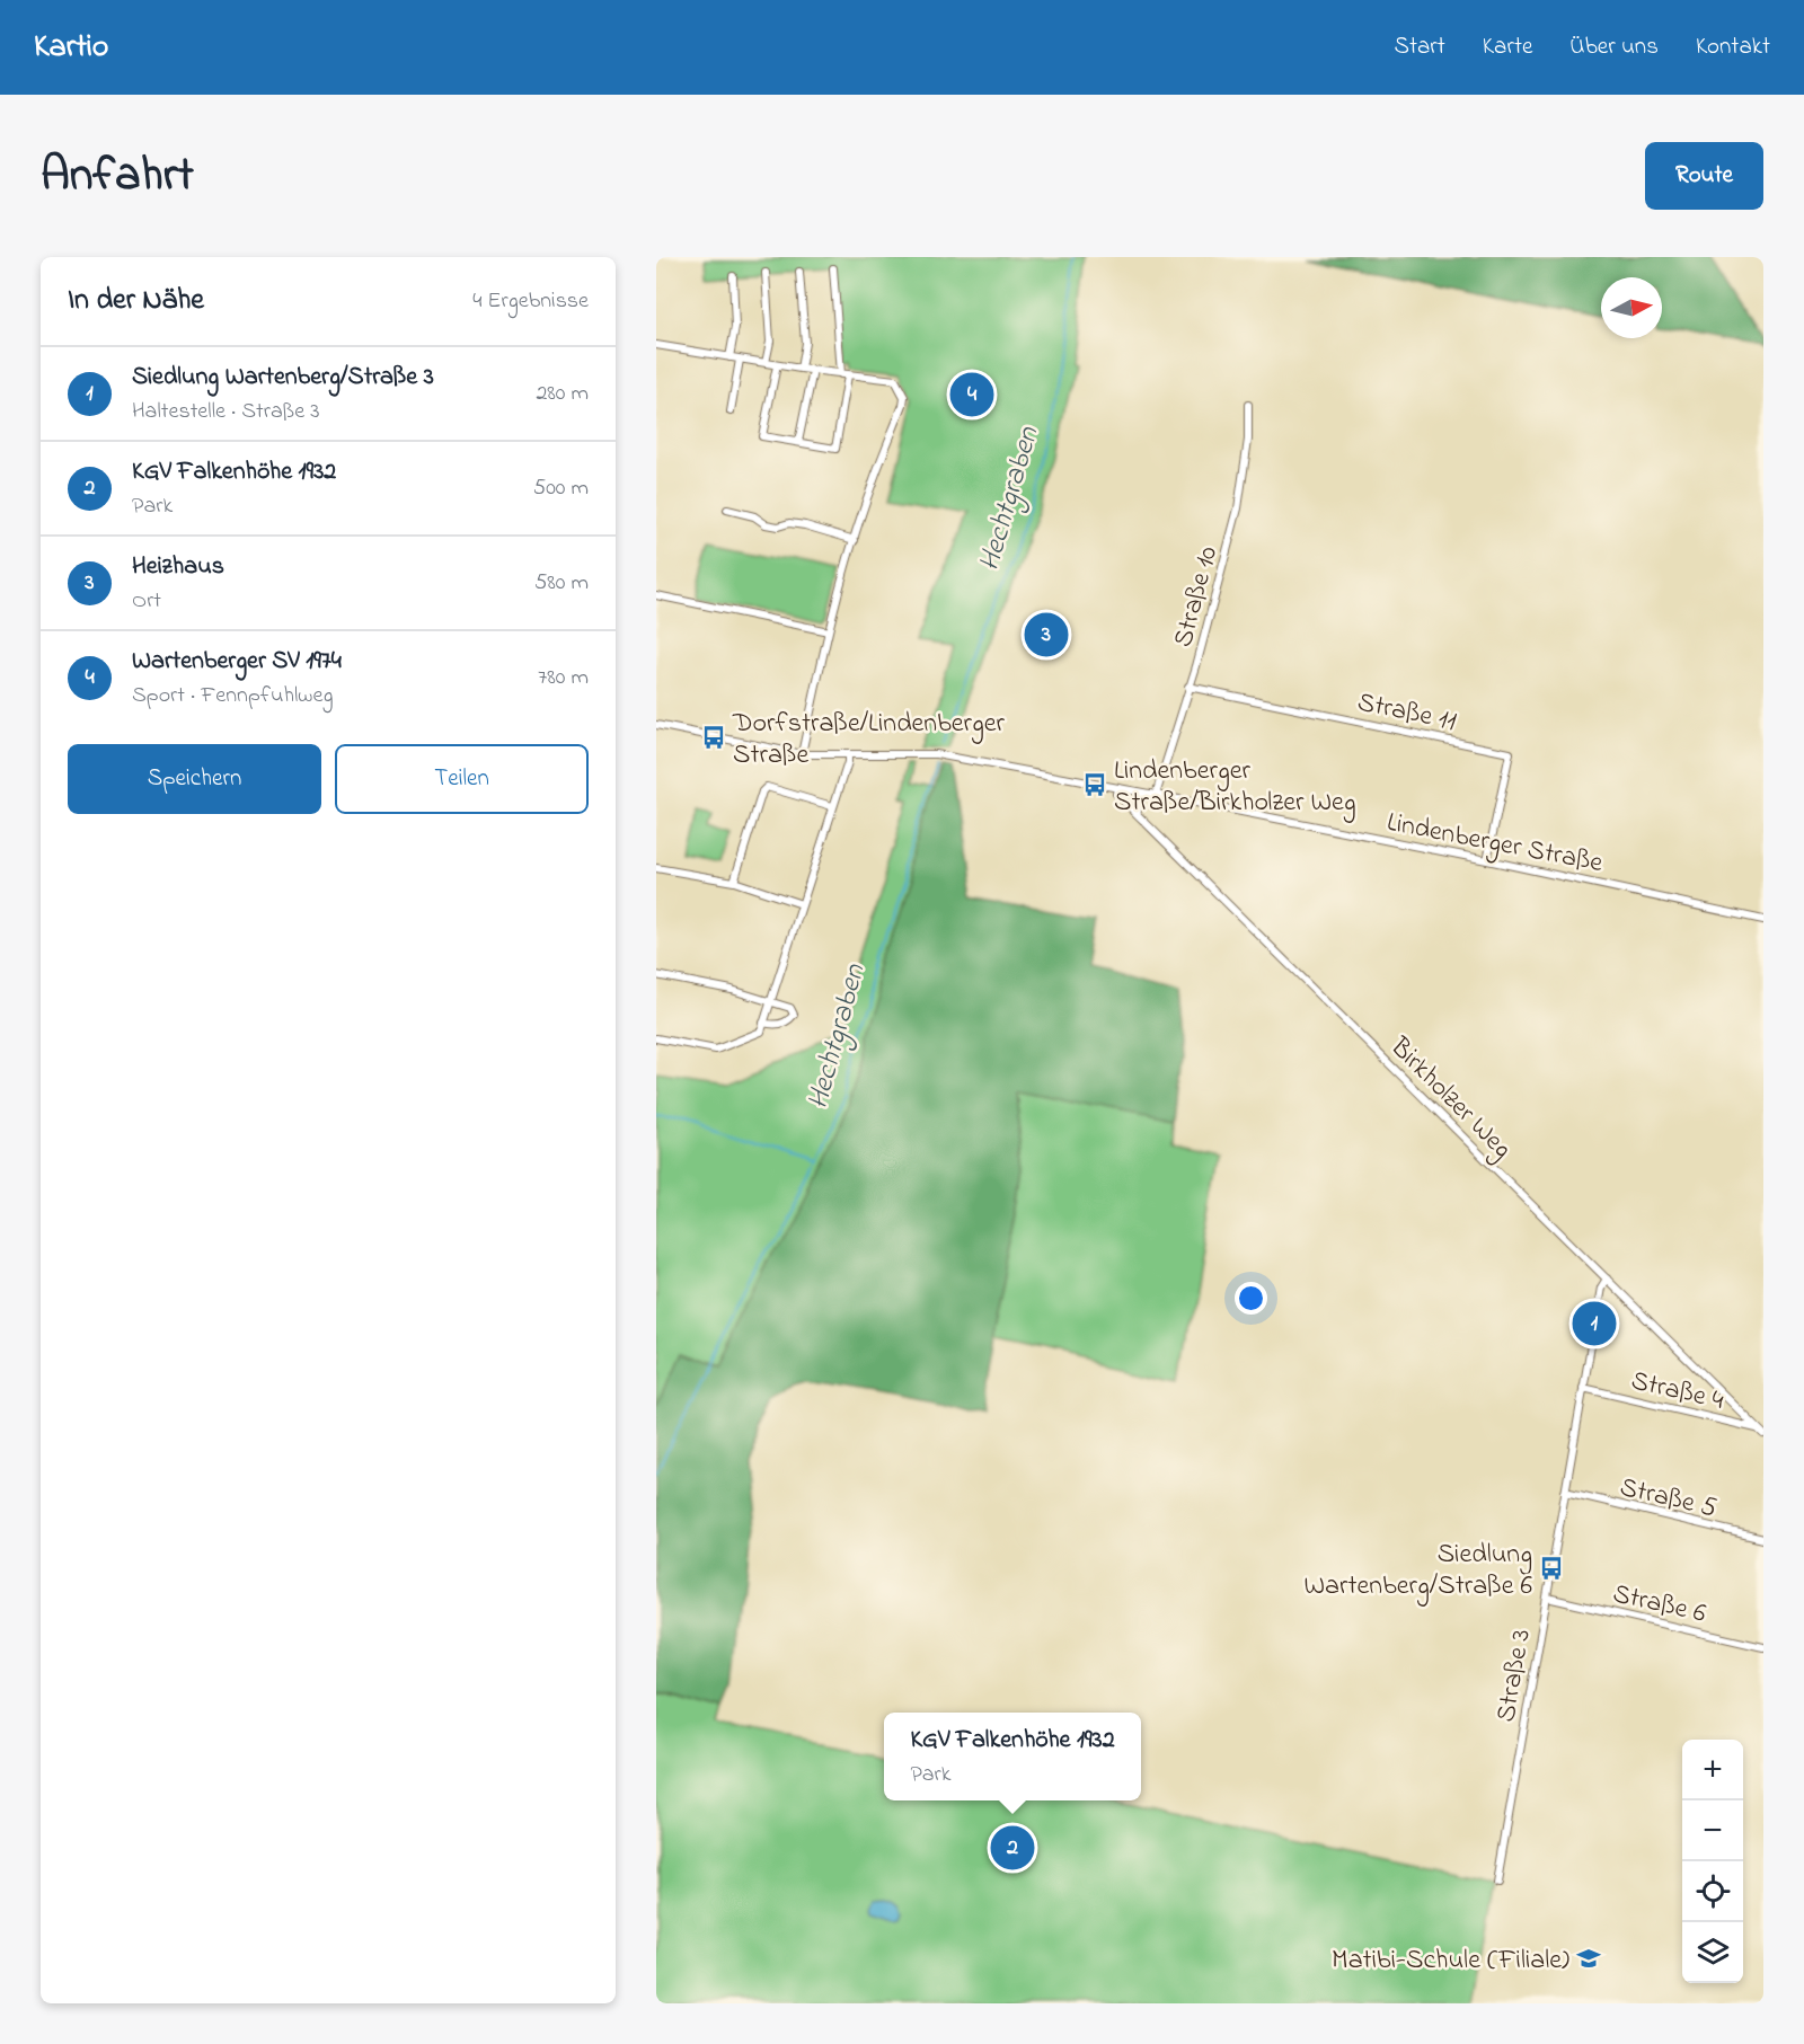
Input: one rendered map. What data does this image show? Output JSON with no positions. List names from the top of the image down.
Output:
{
  "streets": {
    "street": [
      "Straße 10",
      "Straße 11",
      "Lindenberger Straße",
      "Birkholzer Weg",
      "Straße 4",
      "Straße 5",
      "Straße 6",
      "Straße 3"
    ]
  },
  "crossings": [
    ["Straße 10", "Straße 11"],
    ["Straße 10", "Lindenberger Straße"],
    ["Straße 11", "Lindenberger Straße"],
    ["Lindenberger Straße", "Birkholzer Weg"],
    ["Birkholzer Weg", "Straße 4"],
    ["Birkholzer Weg", "Straße 3"],
    ["Straße 4", "Straße 3"],
    ["Straße 5", "Straße 3"],
    ["Straße 6", "Straße 3"]
  ],
  "water": ["Hechtgraben"],
  "places": {
    "bus stop": ["Dorfstraße/Lindenberger Straße", "Lindenberger Straße/Birkholzer Weg", "Siedlung Wartenberg/Straße 6"],
    "school or university": ["Matibi-Schule (Filiale)"]
  },
  "north": "right",
  "page": {
    "header": "Kartio",
    "nav": [
      "Start",
      "Karte",
      "Über uns",
      "Kontakt"
    ],
    "title": "Anfahrt",
    "buttons": [
      "Route",
      ["Speichern", "Teilen"]
    ],
    "heading": ["In der Nähe", "4 Ergebnisse"],
    "list": [
      {
        "mark": "1",
        "name": "Siedlung Wartenberg/Straße 3",
        "note": "Haltestelle · Straße 3",
        "value": "280 m"
      },
      {
        "mark": "2",
        "name": "KGV Falkenhöhe 1932",
        "note": "Park",
        "value": "500 m"
      },
      {
        "mark": "3",
        "name": "Heizhaus",
        "note": "Ort",
        "value": "580 m"
      },
      {
        "mark": "4",
        "name": "Wartenberger SV 1974",
        "note": "Sport · Fennpfuhlweg",
        "value": "780 m"
      }
    ],
    "pins": [
      "4",
      "3",
      "1",
      "2"
    ],
    "popup": ["KGV Falkenhöhe 1932", "Park"],
    "map_buttons": ["+", "−"]
  }
}
